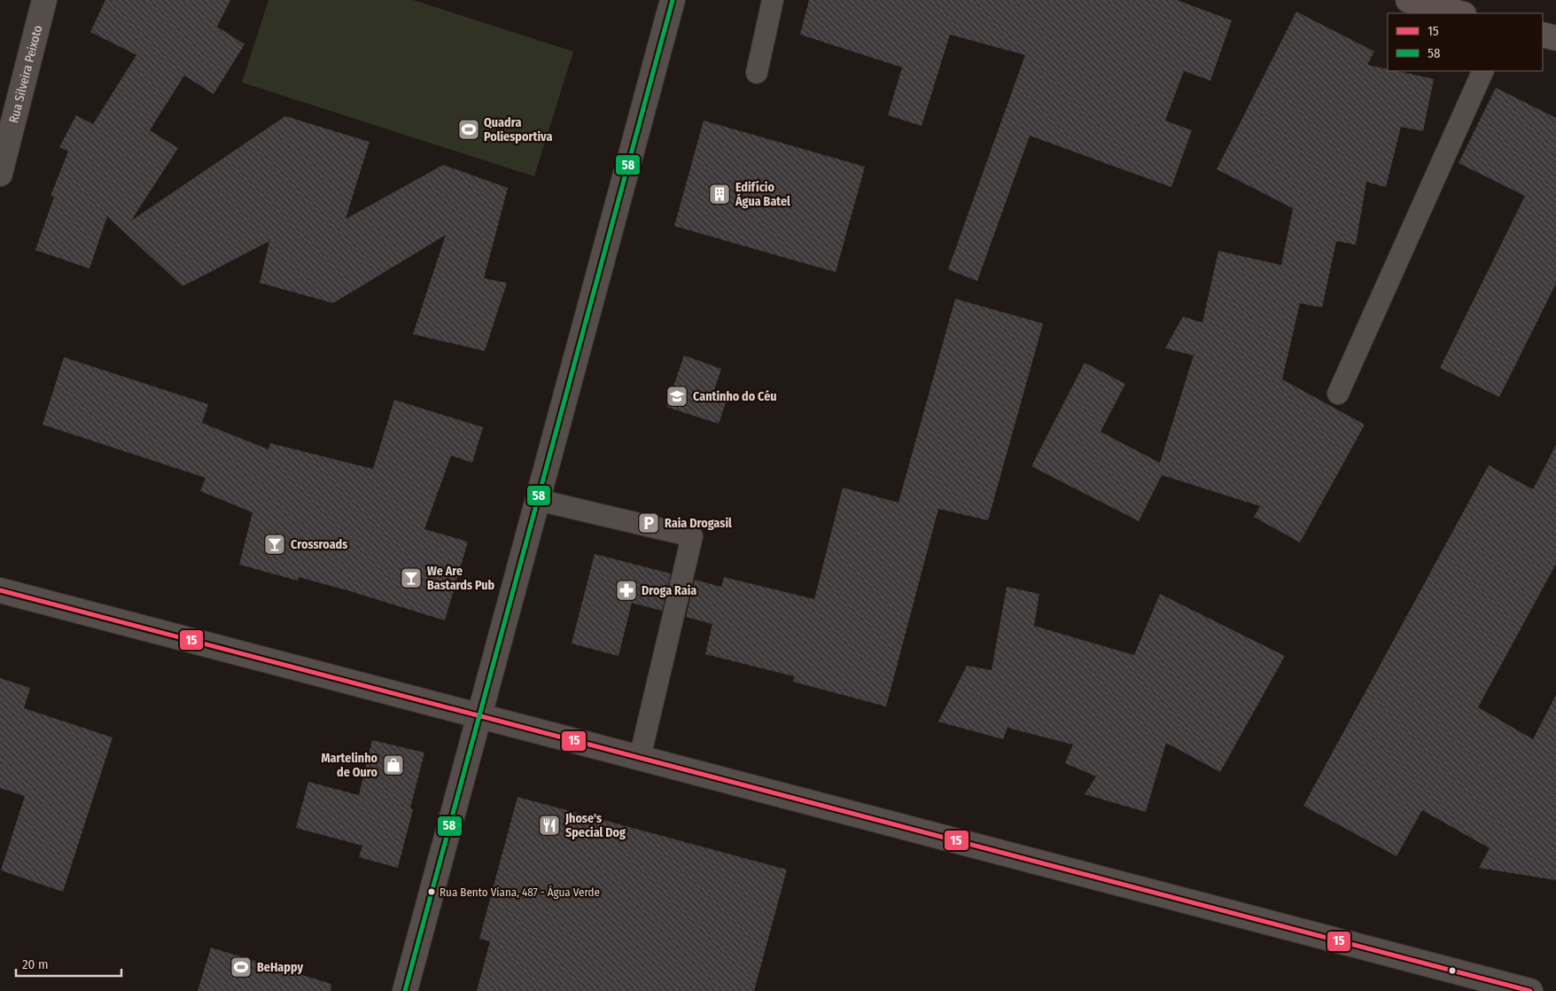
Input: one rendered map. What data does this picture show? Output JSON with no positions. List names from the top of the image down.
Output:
{
  "streets": {
    "main road": ["Rua Silveira Peixoto"]
  },
  "places": {
    "sports": ["Quadra Poliesportiva", "BeHappy"],
    "building": ["Edifício Água Batel"],
    "school or university": ["Cantinho do Céu"],
    "parking": ["Raia Drogasil"],
    "bar": ["Crossroads", "We Are Bastards Pub"],
    "pharmacy": ["Droga Raia"],
    "shop": ["Martelinho de Ouro"],
    "restaurant": ["Jhose's Special Dog"],
    "other": ["Rua Bento Viana, 487 - Água Verde"]
  },
  "lines": ["transit line 58", "transit line 15"],
  "legend": ["15", "58"],
  "scale_bar": "20 m"
}
